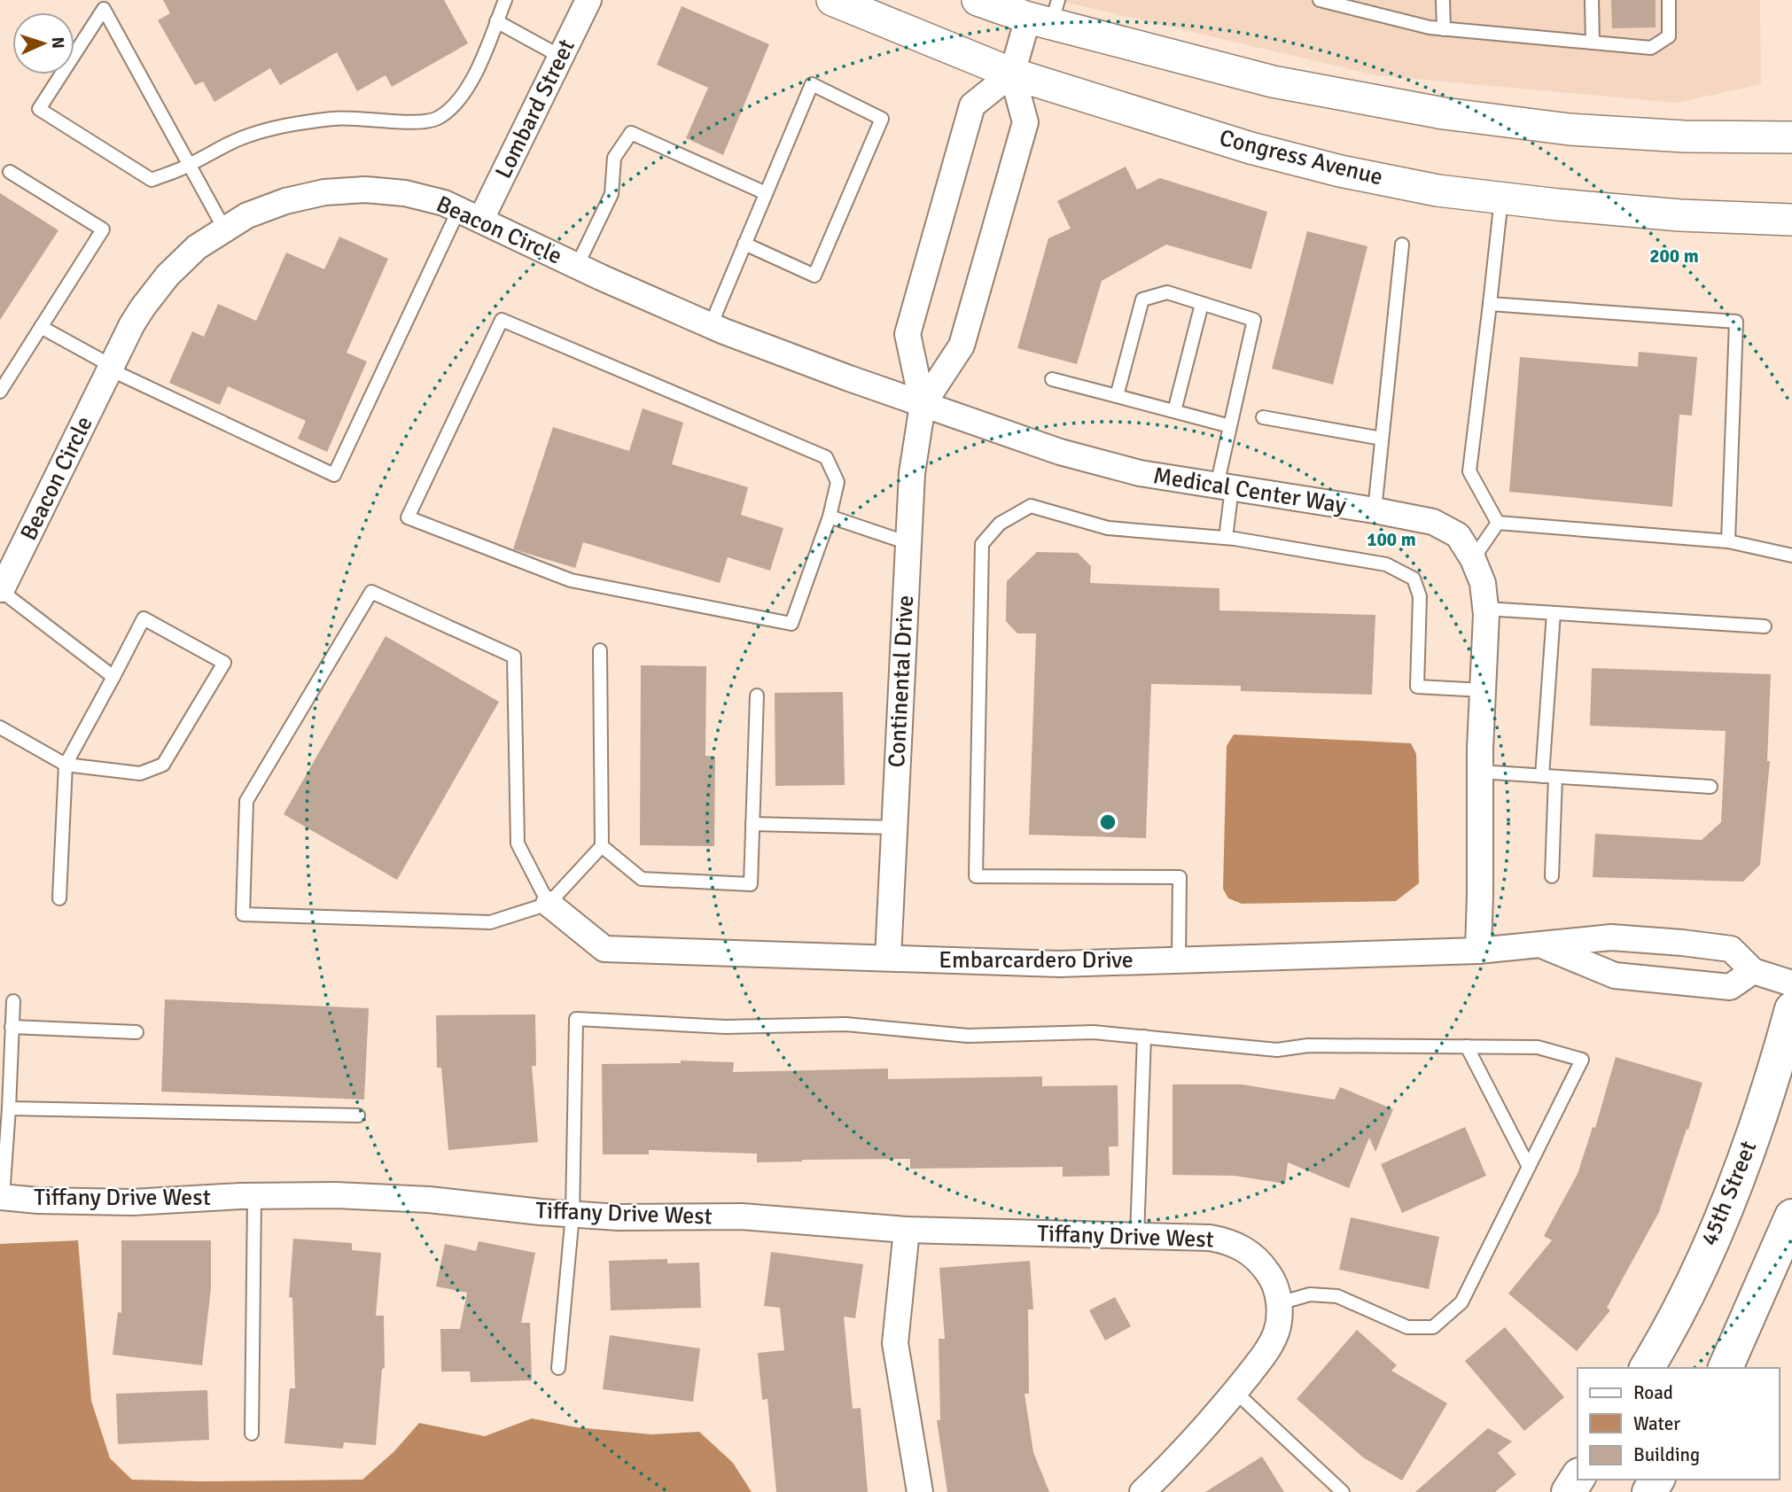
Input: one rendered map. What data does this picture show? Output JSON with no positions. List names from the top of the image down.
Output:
{
  "streets": {
    "main road": ["45th Street"],
    "street": [
      "Lombard Street",
      "Congress Avenue",
      "Beacon Circle",
      "Medical Center Way",
      "Continental Drive",
      "Embarcardero Drive",
      "Tiffany Drive West"
    ]
  },
  "crossings": [
    ["Lombard Street", "Beacon Circle"],
    ["Congress Avenue", "Continental Drive"],
    ["Beacon Circle", "Medical Center Way"],
    ["Beacon Circle", "Continental Drive"],
    ["Medical Center Way", "Continental Drive"],
    ["Medical Center Way", "Embarcardero Drive"],
    ["Continental Drive", "Embarcardero Drive"]
  ],
  "legend": ["Road", "Water", "Building"],
  "north": "right",
  "rings": ["200 m", "100 m"]
}
